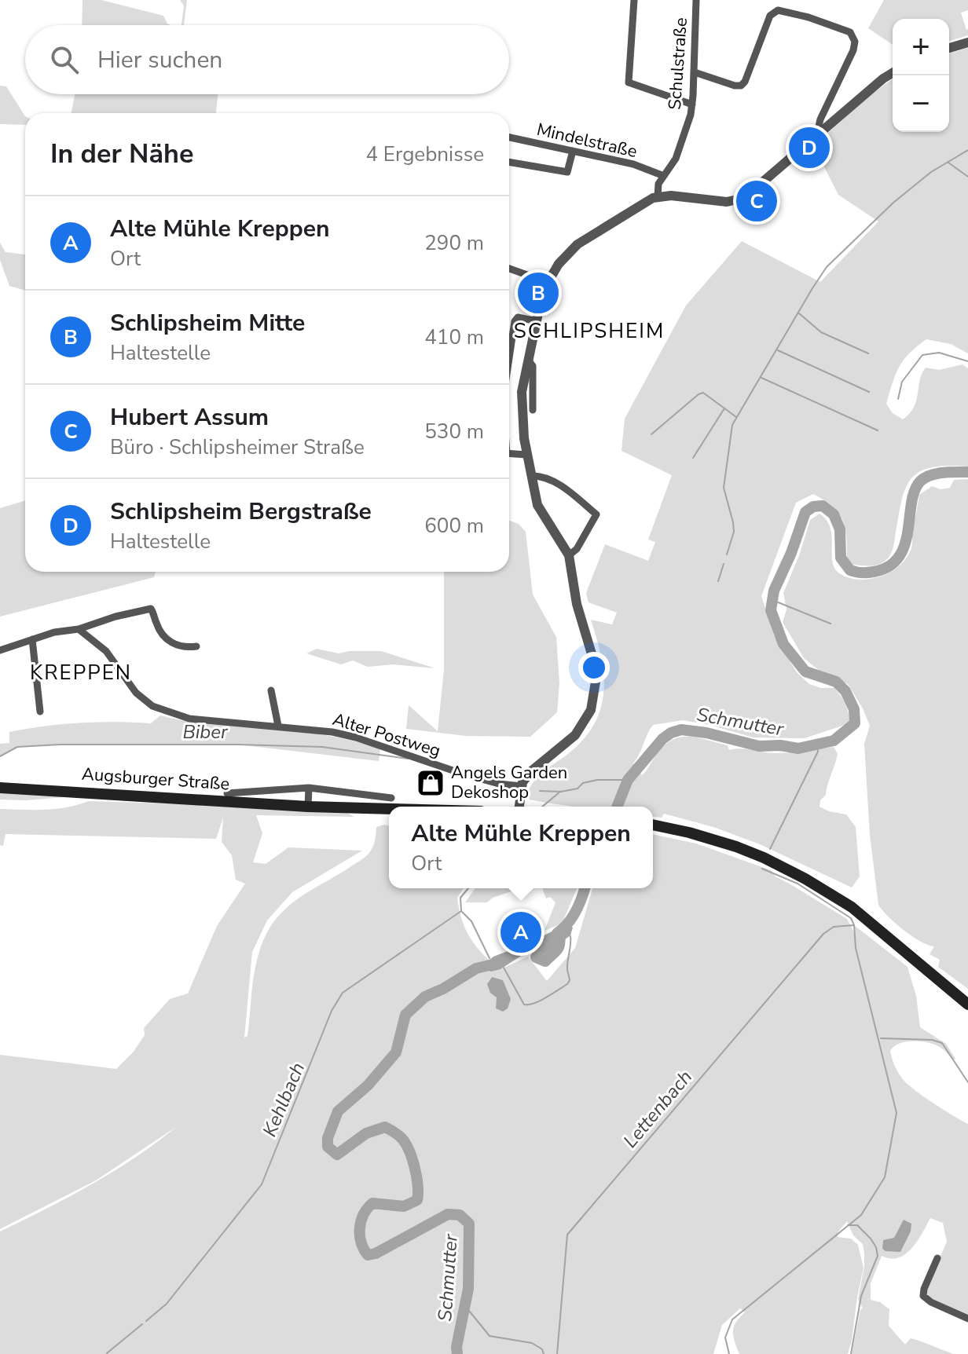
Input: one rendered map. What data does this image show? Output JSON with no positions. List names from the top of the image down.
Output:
{
  "streets": {
    "main road": ["Augsburger Straße"],
    "street": ["Schulstraße", "Mindelstraße", "Alter Postweg"]
  },
  "crossings": [
    ["Schulstraße", "Mindelstraße"]
  ],
  "districts": ["SCHLIPSHEIM", "KREPPEN"],
  "water": [
    "Schmutter",
    "Biber",
    "Kehlbach",
    "Lettenbach"
  ],
  "places": {
    "shop": ["Angels Garden Dekoshop"]
  },
  "page": {
    "map_buttons": ["+", "−"],
    "search": "Hier suchen",
    "heading": ["In der Nähe", "4 Ergebnisse"],
    "pins": [
      "D",
      "C",
      "B",
      "A"
    ],
    "list": [
      {
        "mark": "A",
        "name": "Alte Mühle Kreppen",
        "note": "Ort",
        "value": "290 m"
      },
      {
        "mark": "B",
        "name": "Schlipsheim Mitte",
        "note": "Haltestelle",
        "value": "410 m"
      },
      {
        "mark": "C",
        "name": "Hubert Assum",
        "note": "Büro · Schlipsheimer Straße",
        "value": "530 m"
      },
      {
        "mark": "D",
        "name": "Schlipsheim Bergstraße",
        "note": "Haltestelle",
        "value": "600 m"
      }
    ],
    "popup": ["Alte Mühle Kreppen", "Ort"]
  }
}
